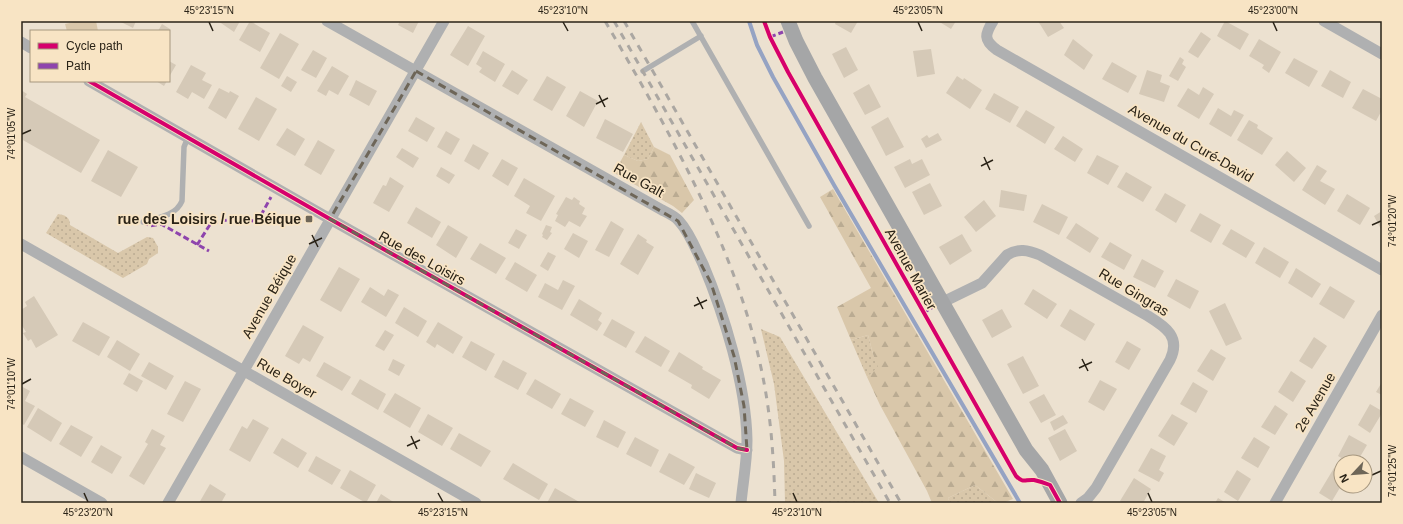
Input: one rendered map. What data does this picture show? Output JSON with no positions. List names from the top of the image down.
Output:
{
  "streets": {
    "street": [
      "Avenue du Curé-David",
      "Rue Galt",
      "Rue des Loisirs",
      "Avenue Marier",
      "Rue Gingras",
      "Avenue Béique",
      "Rue Boyer",
      "2e Avenue"
    ]
  },
  "crossings": [
    ["Rue Galt", "Rue des Loisirs"],
    ["Rue Galt", "Avenue Béique"],
    ["Rue des Loisirs", "Avenue Béique"],
    ["Avenue Marier", "Rue Gingras"],
    ["Avenue Béique", "Rue Boyer"]
  ],
  "places": {
    "transit": ["rue des Loisirs / rue Béique"]
  },
  "legend": ["Cycle path", "Path"],
  "north": "bottom left",
  "coordinates": [
    "45°23'15\"N",
    "45°23'10\"N",
    "45°23'05\"N",
    "45°23'00\"N",
    "74°01'05\"W",
    "74°01'20\"W",
    "74°01'10\"W",
    "74°01'25\"W",
    "45°23'20\"N"
  ]
}
